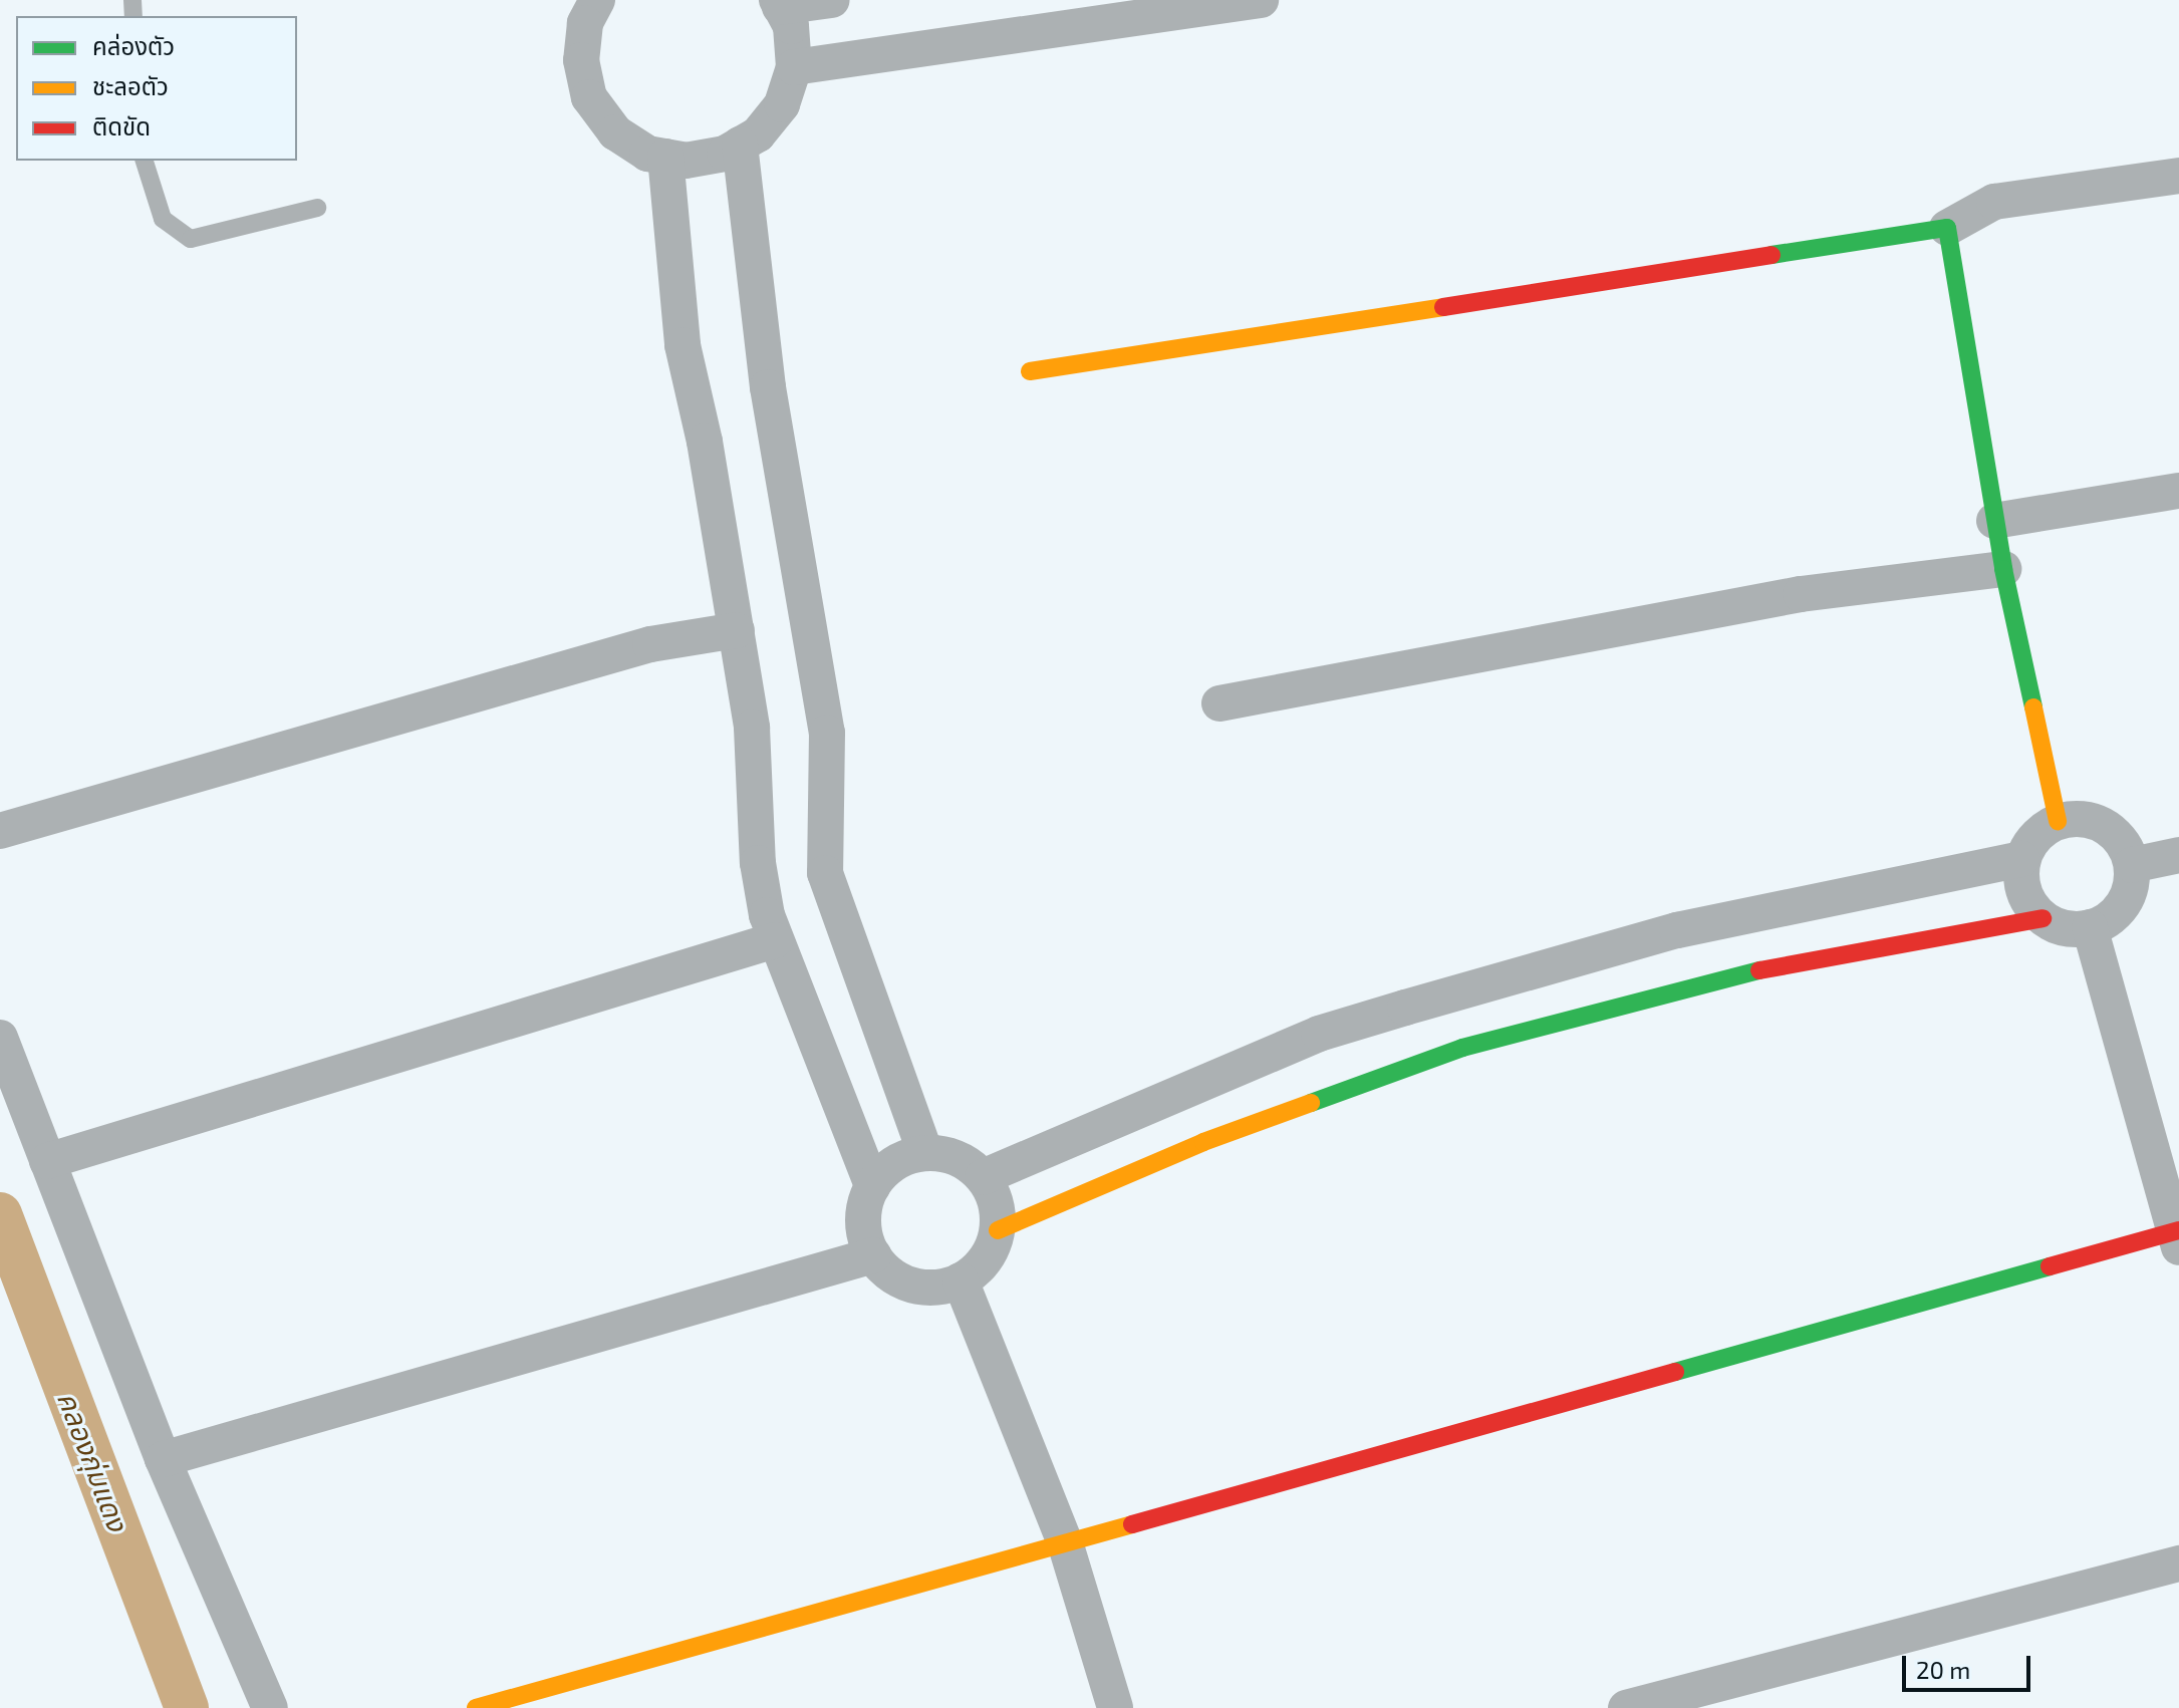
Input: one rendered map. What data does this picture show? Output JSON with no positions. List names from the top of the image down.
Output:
{
  "water": ["คลองกุ่มแดง"],
  "legend": ["คล่องตัว", "ชะลอตัว", "ติดขัด"],
  "scale_bar": "20 m"
}
